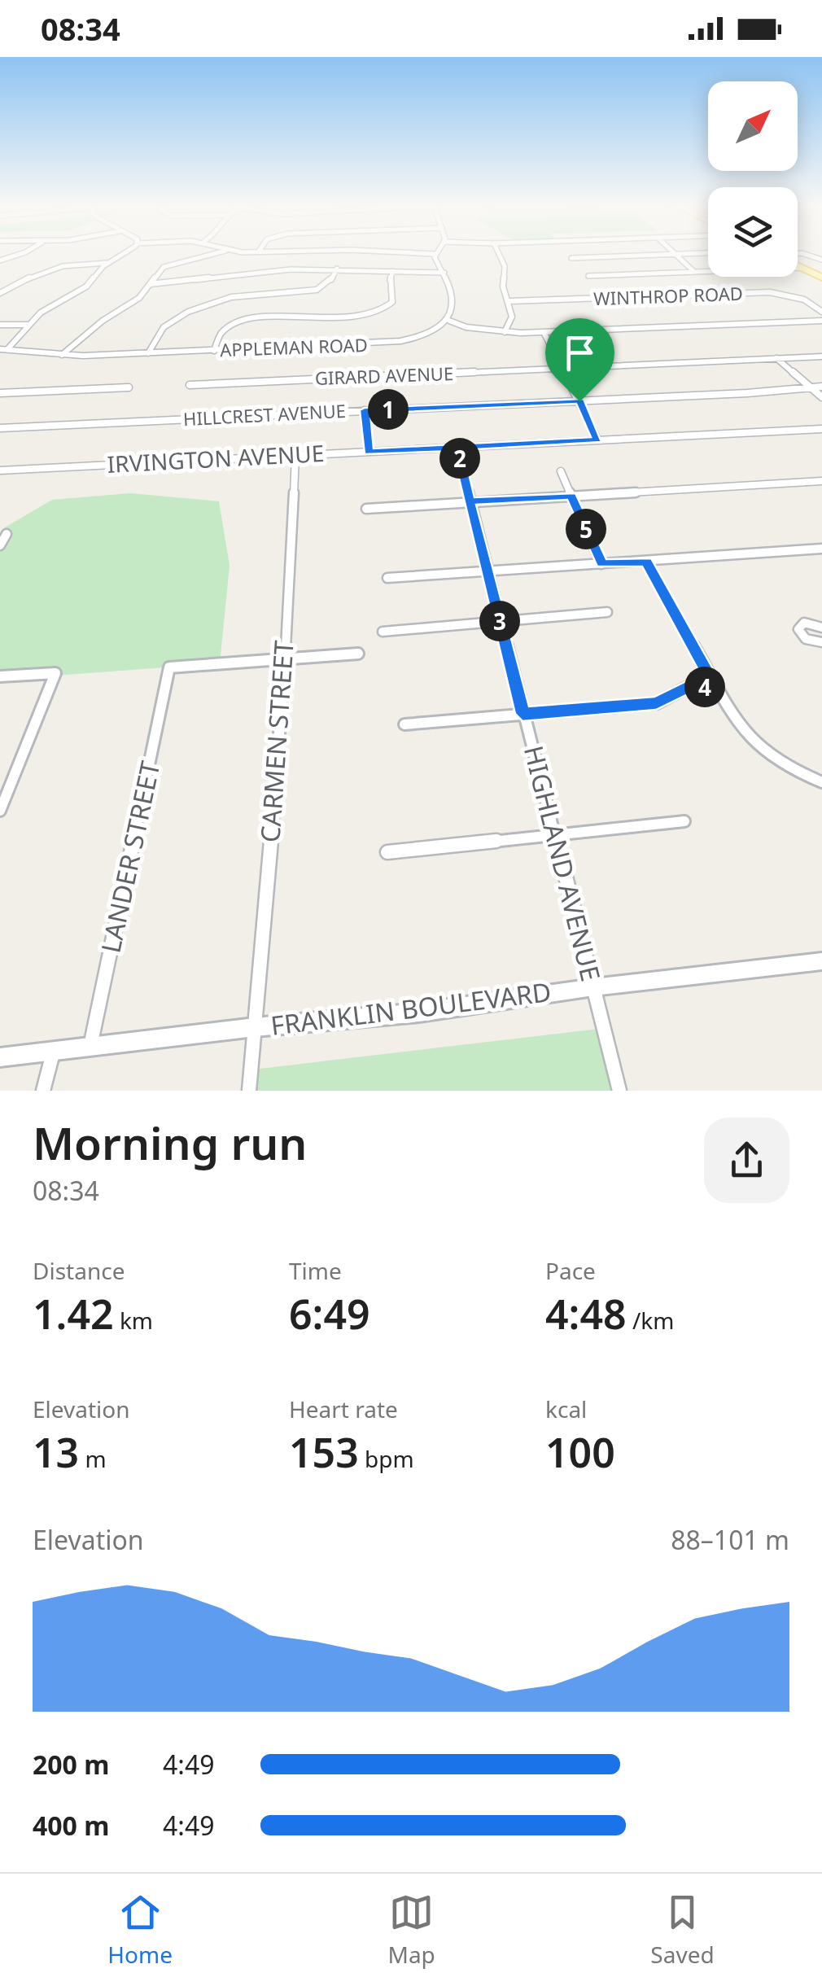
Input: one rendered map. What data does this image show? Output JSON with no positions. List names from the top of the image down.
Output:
{
  "streets": {
    "street": [
      "WINTHROP ROAD",
      "APPLEMAN ROAD",
      "GIRARD AVENUE",
      "HILLCREST AVENUE",
      "IRVINGTON AVENUE",
      "CARMEN STREET",
      "LANDER STREET",
      "HIGHLAND AVENUE",
      "FRANKLIN BOULEVARD"
    ]
  },
  "crossings": [
    ["IRVINGTON AVENUE", "CARMEN STREET"],
    ["IRVINGTON AVENUE", "HIGHLAND AVENUE"],
    ["CARMEN STREET", "LANDER STREET"],
    ["CARMEN STREET", "FRANKLIN BOULEVARD"],
    ["LANDER STREET", "FRANKLIN BOULEVARD"],
    ["HIGHLAND AVENUE", "FRANKLIN BOULEVARD"]
  ],
  "north": "top right",
  "page": {
    "status": "08:34",
    "pins": [
      "1",
      "2",
      "5",
      "3",
      "4"
    ],
    "heading": ["Morning run", "08:34"],
    "stats": [
      ["Distance", "1.42 km"],
      ["Time", "6:49"],
      ["Pace", "4:48 /km"],
      ["Elevation", "13 m"],
      ["Heart rate", "153 bpm"],
      ["kcal", "100"]
    ],
    "chart": ["Elevation", "88–101 m"],
    "list": [
      {
        "name": "200 m",
        "note": "4:49"
      },
      {
        "name": "400 m",
        "note": "4:49"
      }
    ],
    "tabs": ["Home", "Map", "Saved"]
  }
}
